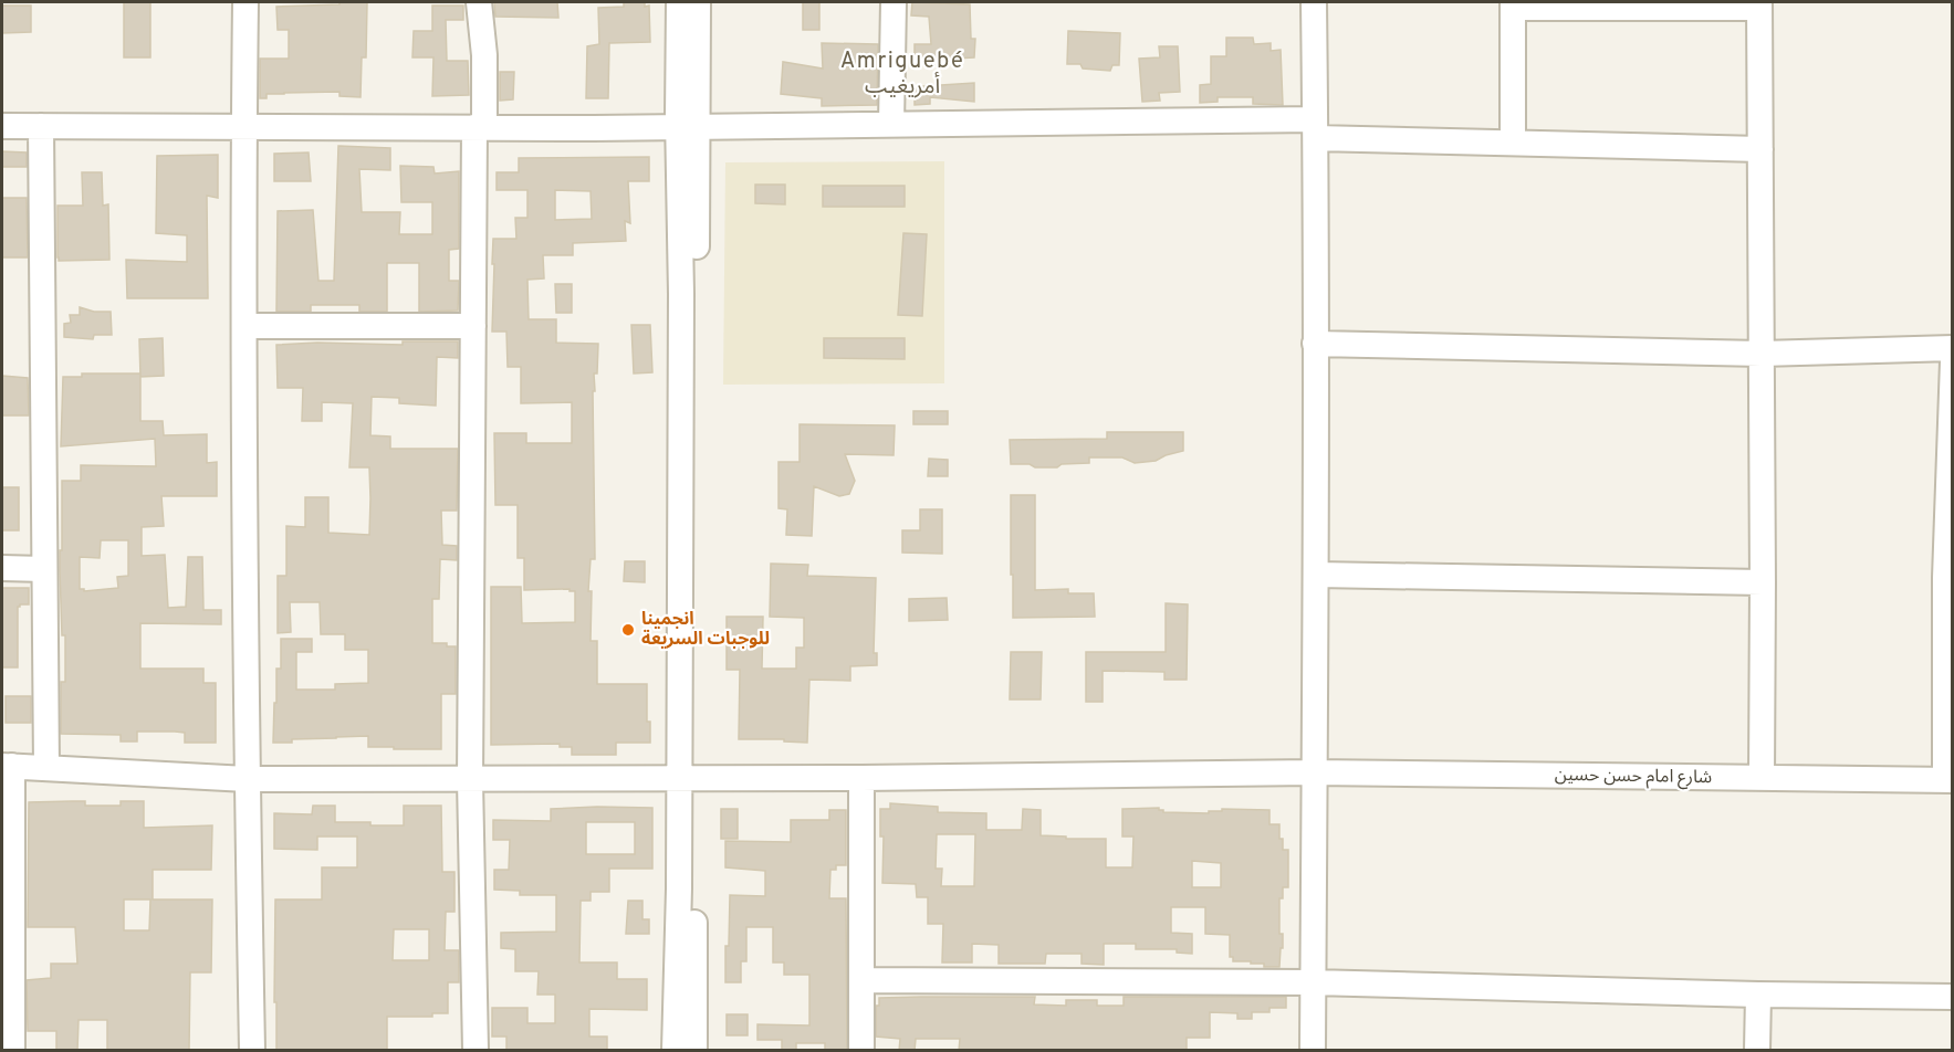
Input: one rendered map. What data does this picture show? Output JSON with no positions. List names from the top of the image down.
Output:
{
  "streets": {
    "street": ["شارع امام حسن حسين"]
  },
  "districts": ["Amriguebé أمريغيب"],
  "places": ["انجمينا للوجبات السريعة"]
}
